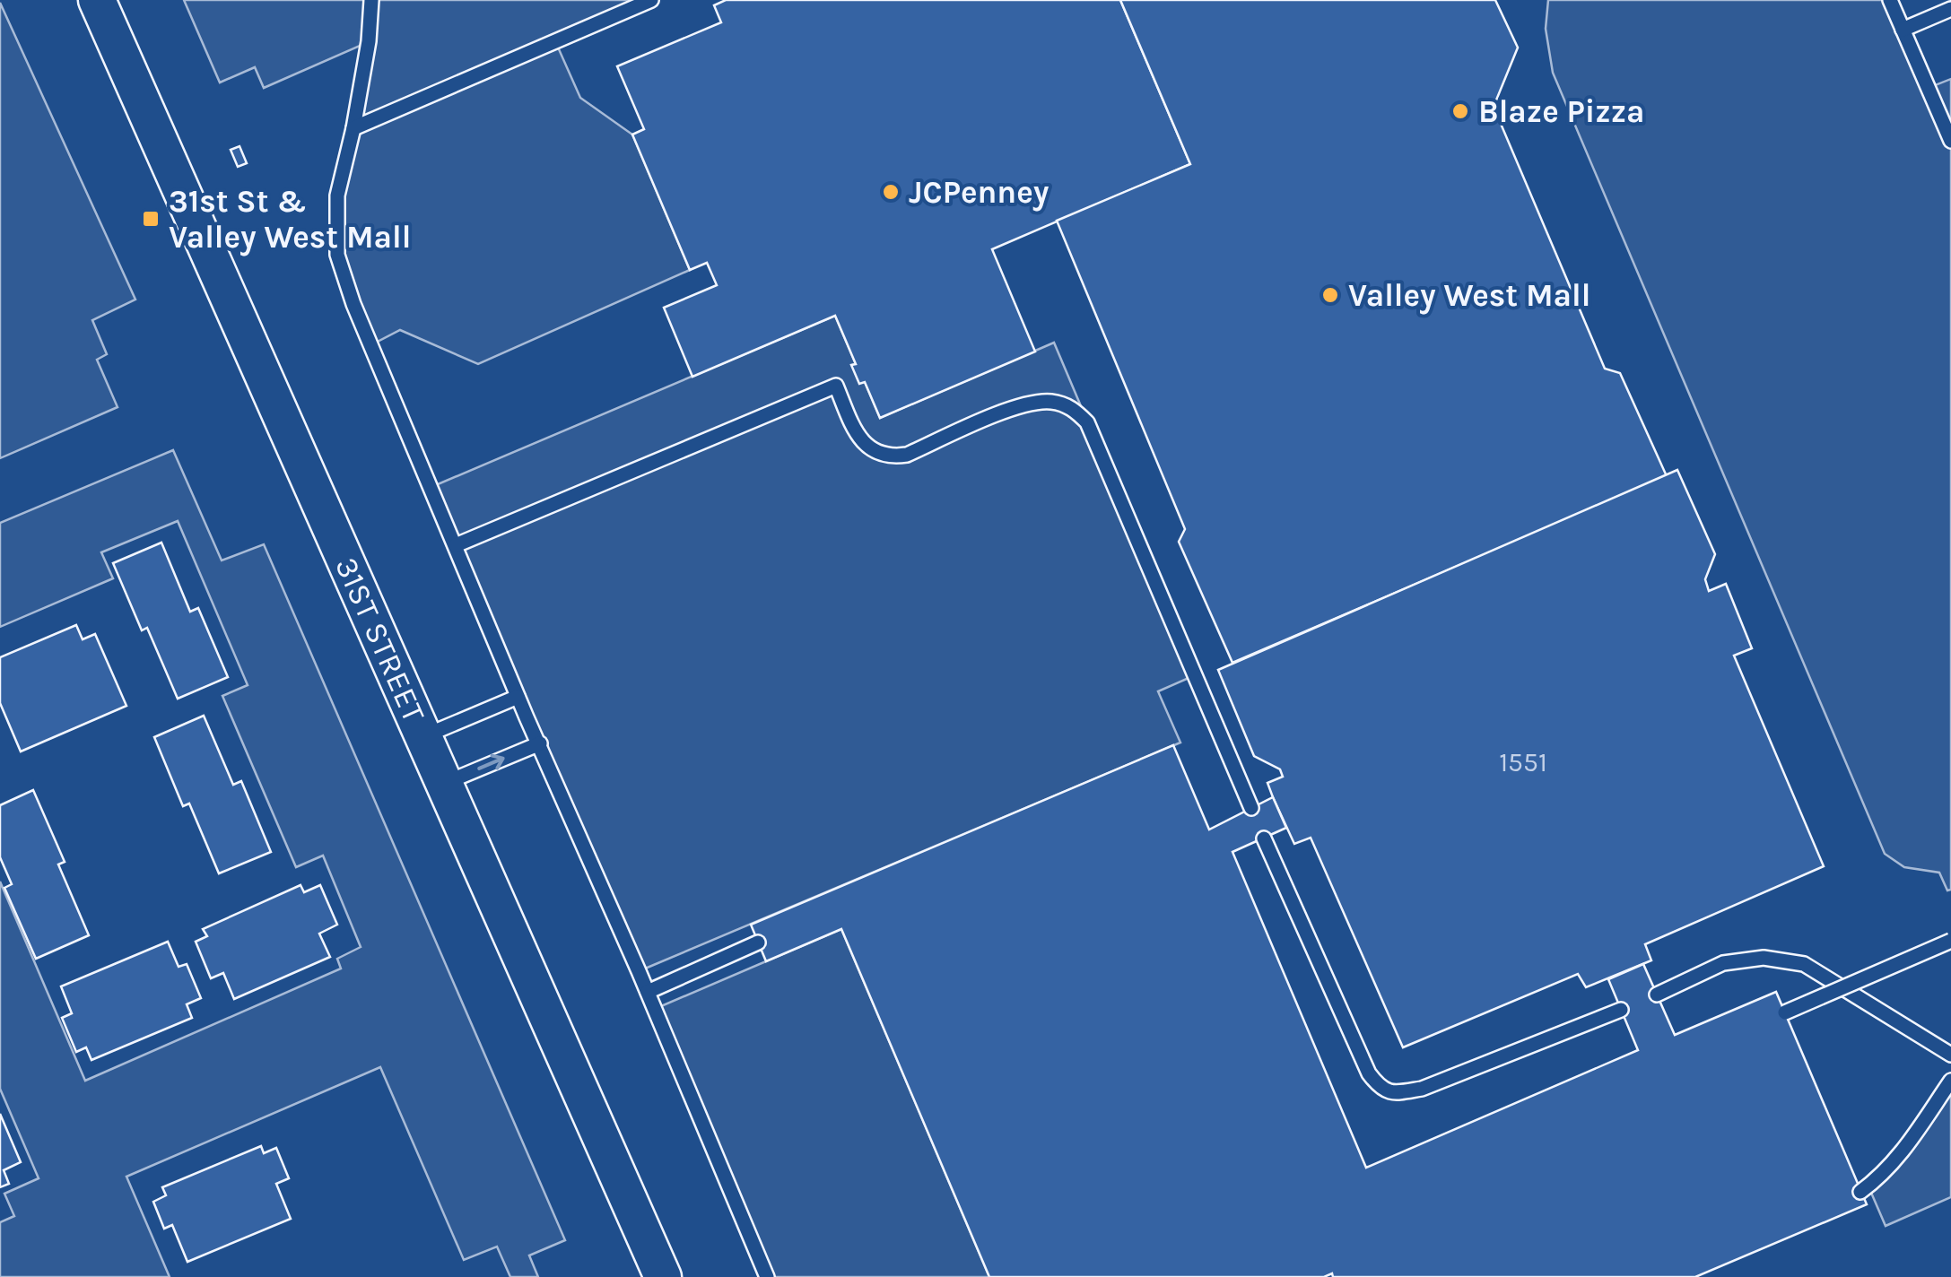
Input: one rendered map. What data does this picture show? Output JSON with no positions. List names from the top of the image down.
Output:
{
  "streets": {
    "street": ["31ST STREET"]
  },
  "places": {
    "other": ["Blaze Pizza", "JCPenney", "Valley West Mall"],
    "transit": ["31st St & Valley West Mall"]
  },
  "house_numbers": ["1551"]
}
